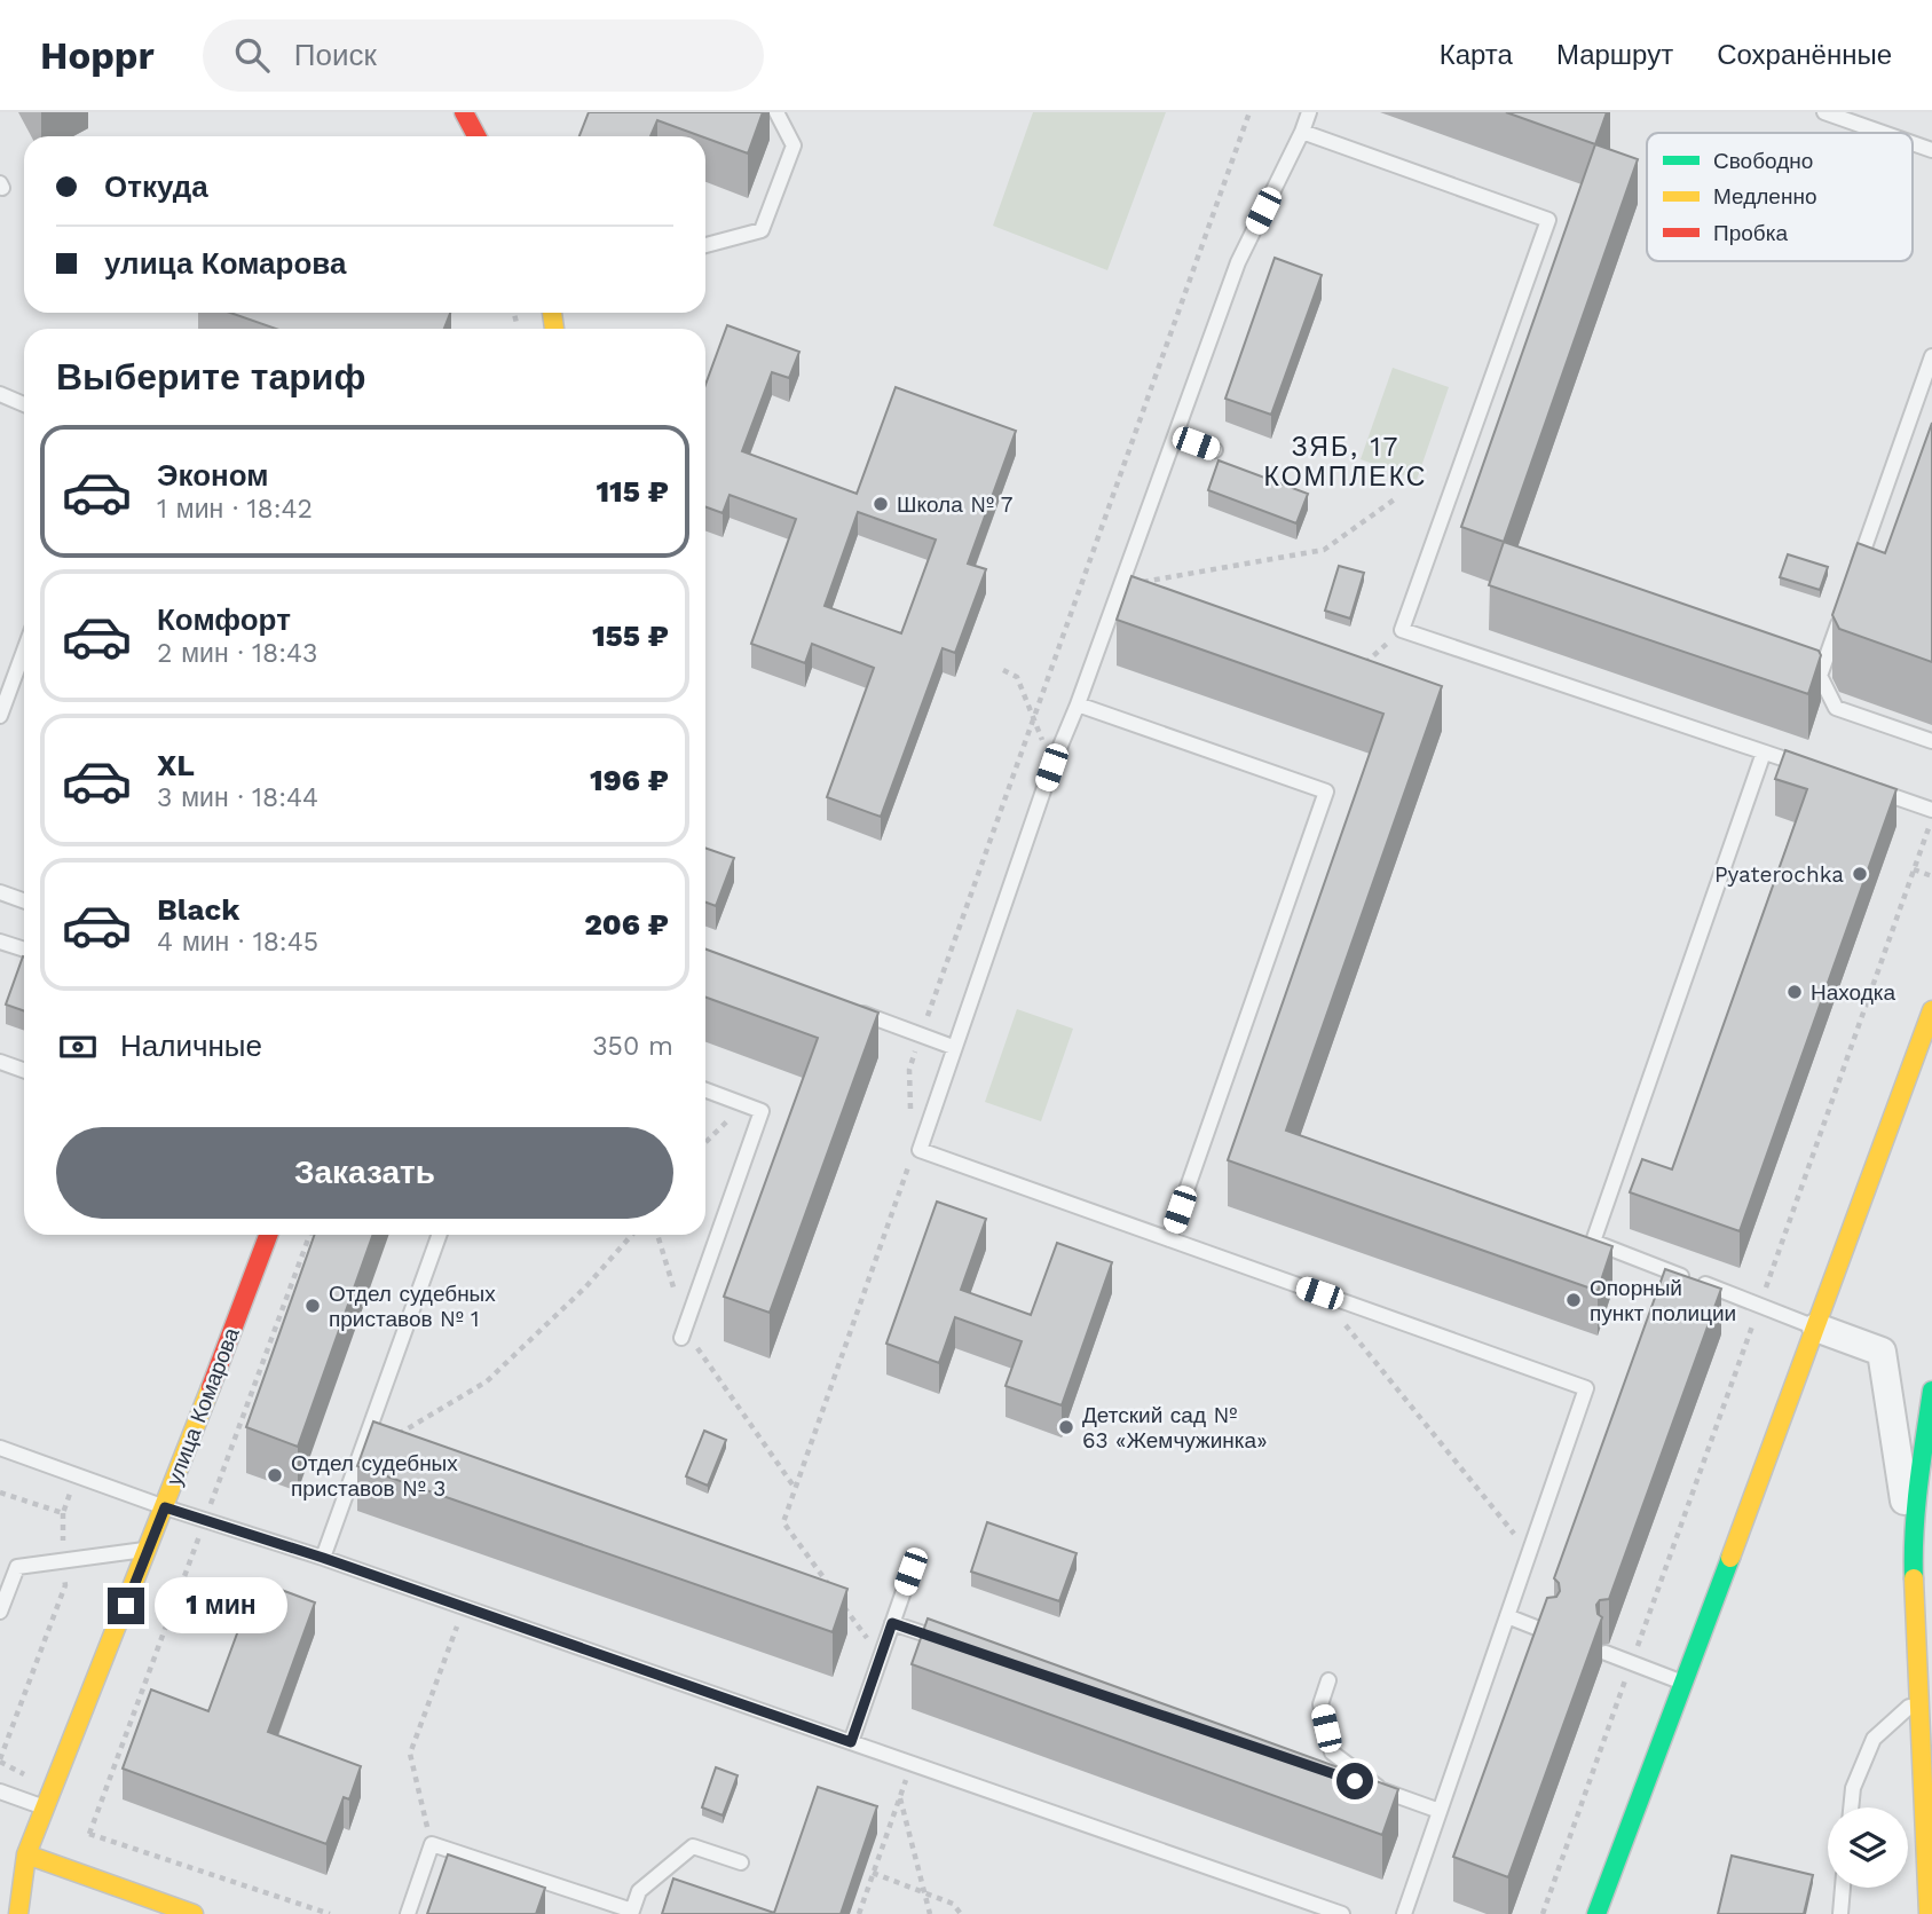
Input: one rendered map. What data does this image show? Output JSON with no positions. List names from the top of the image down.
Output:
{
  "streets": {
    "street": ["улица Комарова"]
  },
  "districts": ["ЗЯБ, 17 КОМПЛЕКС"],
  "places": [
    "Школа № 7",
    "Pyaterochka",
    "Находка",
    "Опорный пункт полиции",
    "Отдел судебных приставов № 1",
    "Детский сад № 63 «Жемчужинка»",
    "Отдел судебных приставов № 3"
  ],
  "legend": ["Свободно", "Медленно", "Пробка"],
  "page": {
    "header": "Hoppr",
    "search": "Поиск",
    "nav": ["Карта", "Маршрут", "Сохранённые"],
    "banner": ["Откуда", "улица Комарова"],
    "heading": "Выберите тариф",
    "list": [
      {
        "name": "Эконом",
        "note": "1 мин · 18:42",
        "value": "115 ₽"
      },
      {
        "name": "Комфорт",
        "note": "2 мин · 18:43",
        "value": "155 ₽"
      },
      {
        "name": "XL",
        "note": "3 мин · 18:44",
        "value": "196 ₽"
      },
      {
        "name": "Black",
        "note": "4 мин · 18:45",
        "value": "206 ₽"
      }
    ],
    "pay": ["Наличные", "350 m"],
    "buttons": "Заказать",
    "bubble": "1 мин"
  }
}
